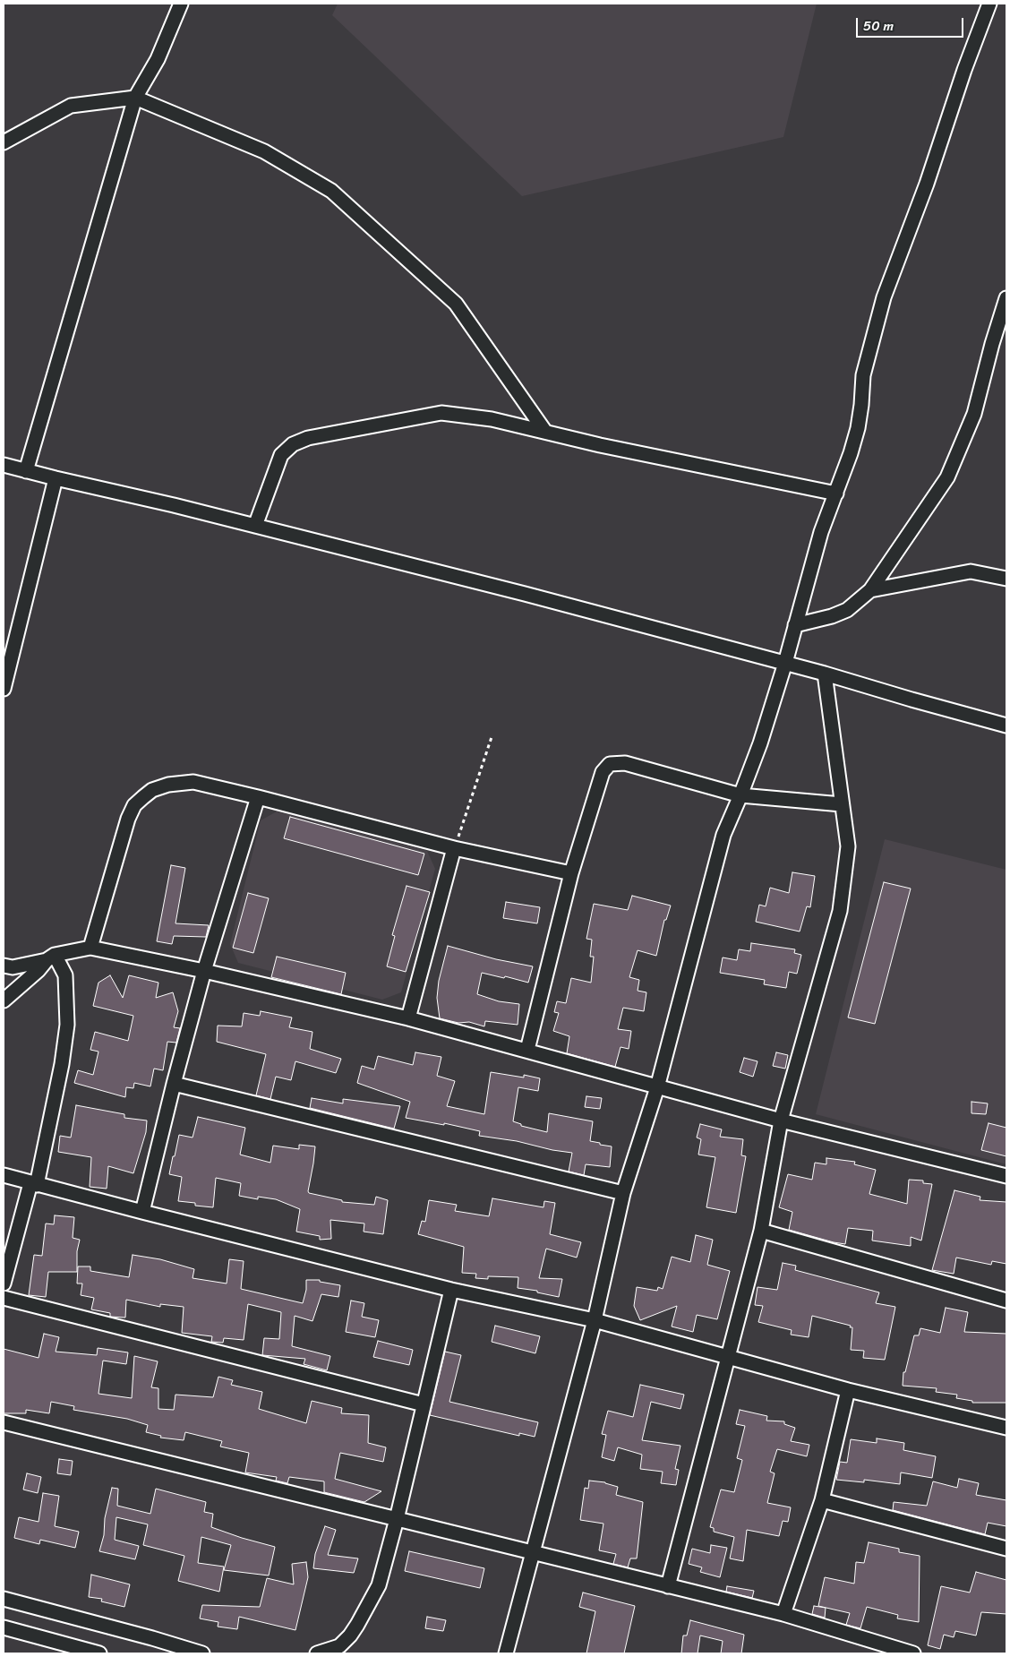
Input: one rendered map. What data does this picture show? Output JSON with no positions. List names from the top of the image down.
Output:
{
  "scale_bar": "50 m"
}
